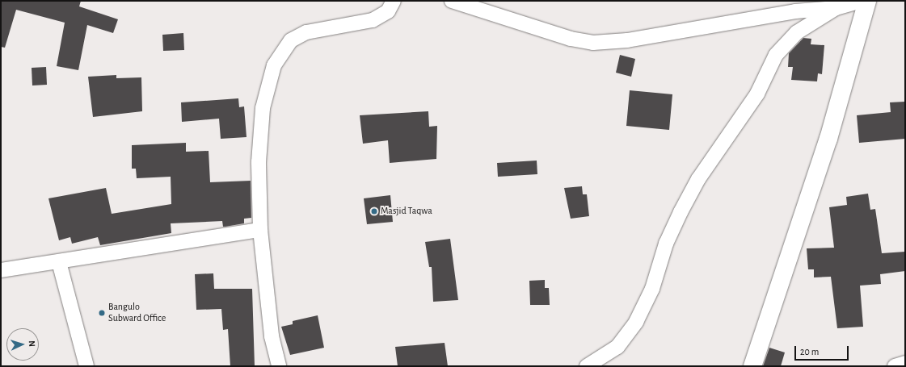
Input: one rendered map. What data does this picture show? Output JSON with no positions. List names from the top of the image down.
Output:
{
  "places": ["Masjid Taqwa", "Bangulo Subward Office"],
  "scale_bar": "20 m",
  "north": "right"
}
